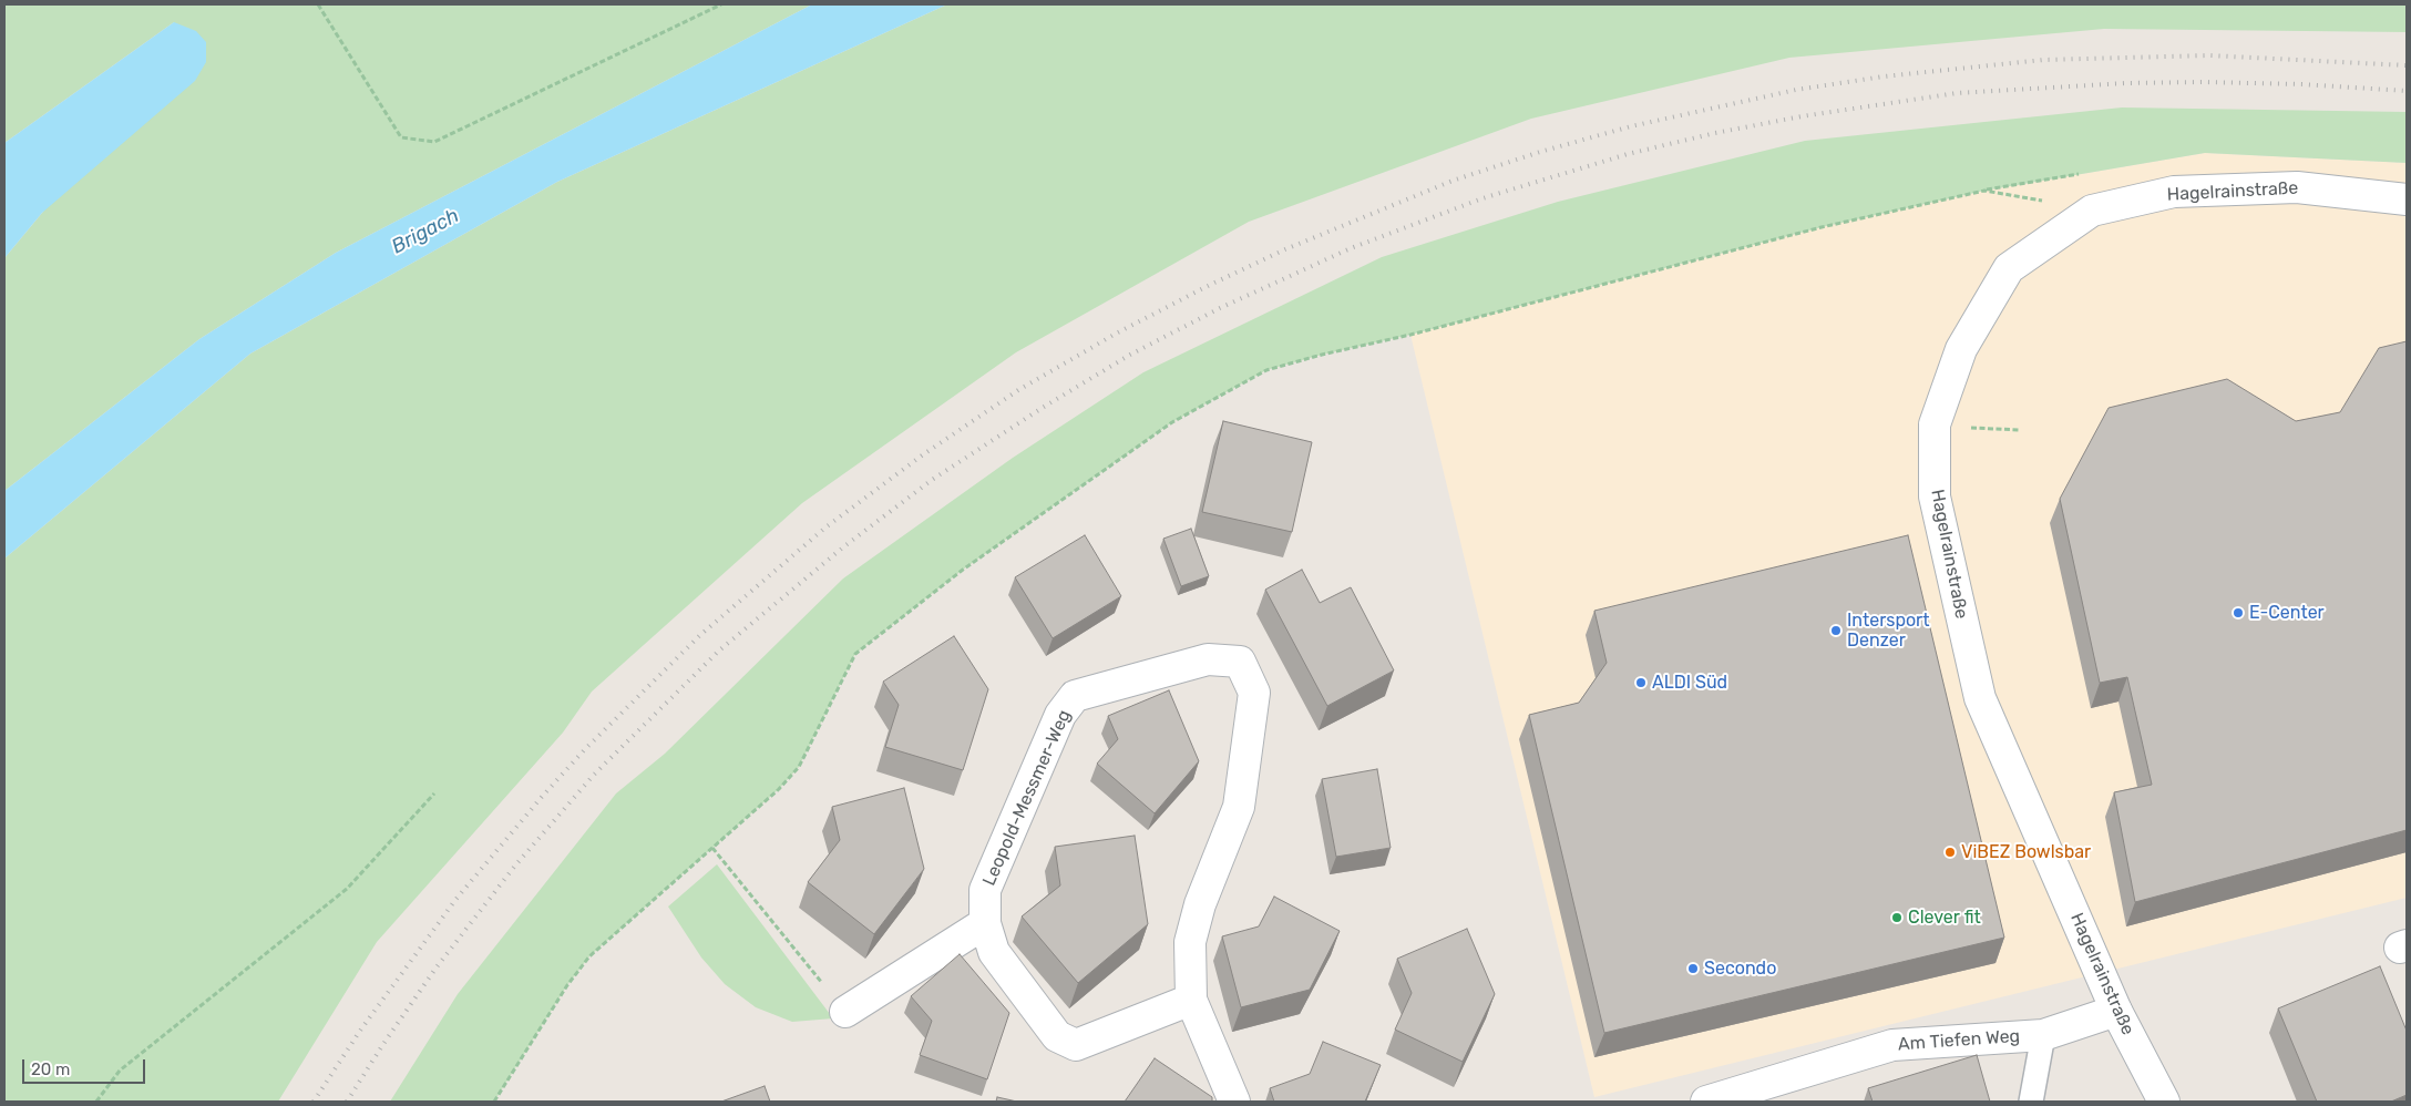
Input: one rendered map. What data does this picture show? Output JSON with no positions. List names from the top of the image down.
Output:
{
  "streets": {
    "street": ["Hagelrainstraße", "Leopold-Messmer-Weg", "Am Tiefen Weg"]
  },
  "crossings": [
    ["Hagelrainstraße", "Am Tiefen Weg"]
  ],
  "water": ["Brigach"],
  "places": [
    "E-Center",
    "Intersport Denzer",
    "ALDI Süd",
    "ViBEZ Bowlsbar",
    "Clever fit",
    "Secondo"
  ],
  "scale_bar": "20 m"
}
